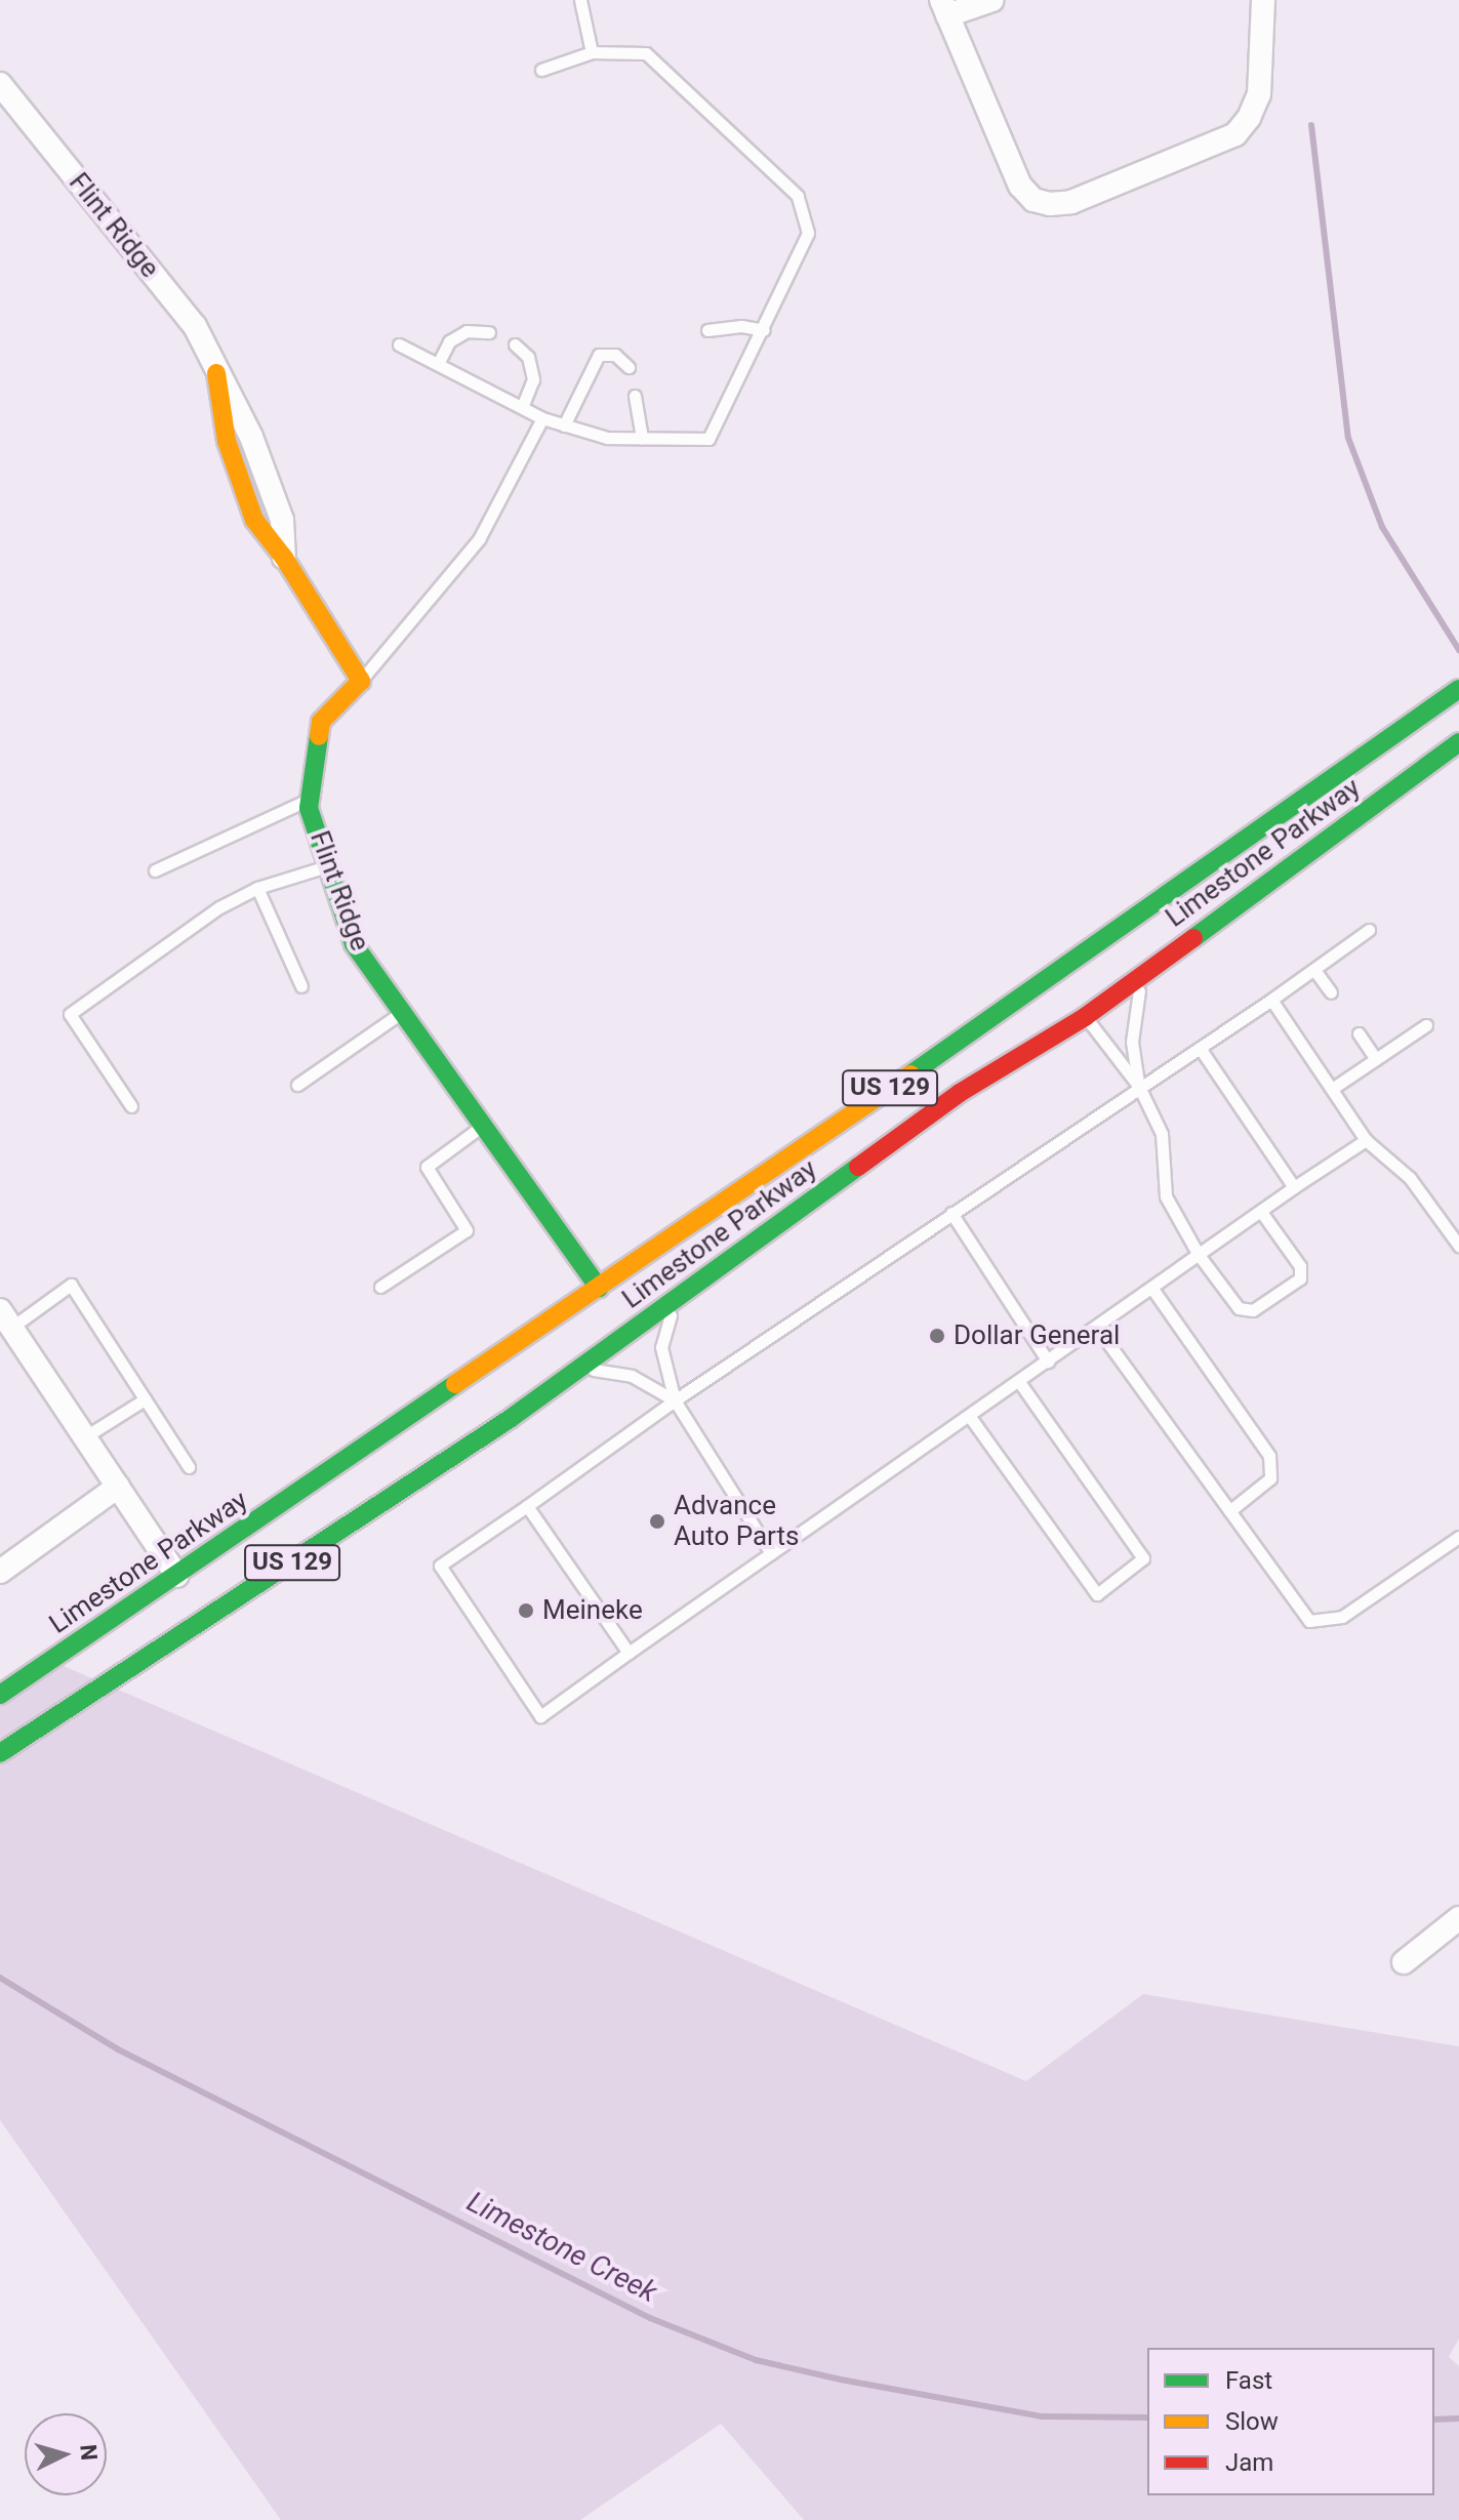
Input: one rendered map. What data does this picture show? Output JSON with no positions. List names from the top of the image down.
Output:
{
  "streets": {
    "main road": ["Flint Ridge", "Limestone Parkway", "US 129"]
  },
  "crossings": [
    ["Flint Ridge", "Limestone Parkway"]
  ],
  "water": ["Limestone Creek"],
  "places": ["Dollar General", "Advance Auto Parts", "Meineke"],
  "legend": ["Fast", "Slow", "Jam"],
  "north": "right"
}
